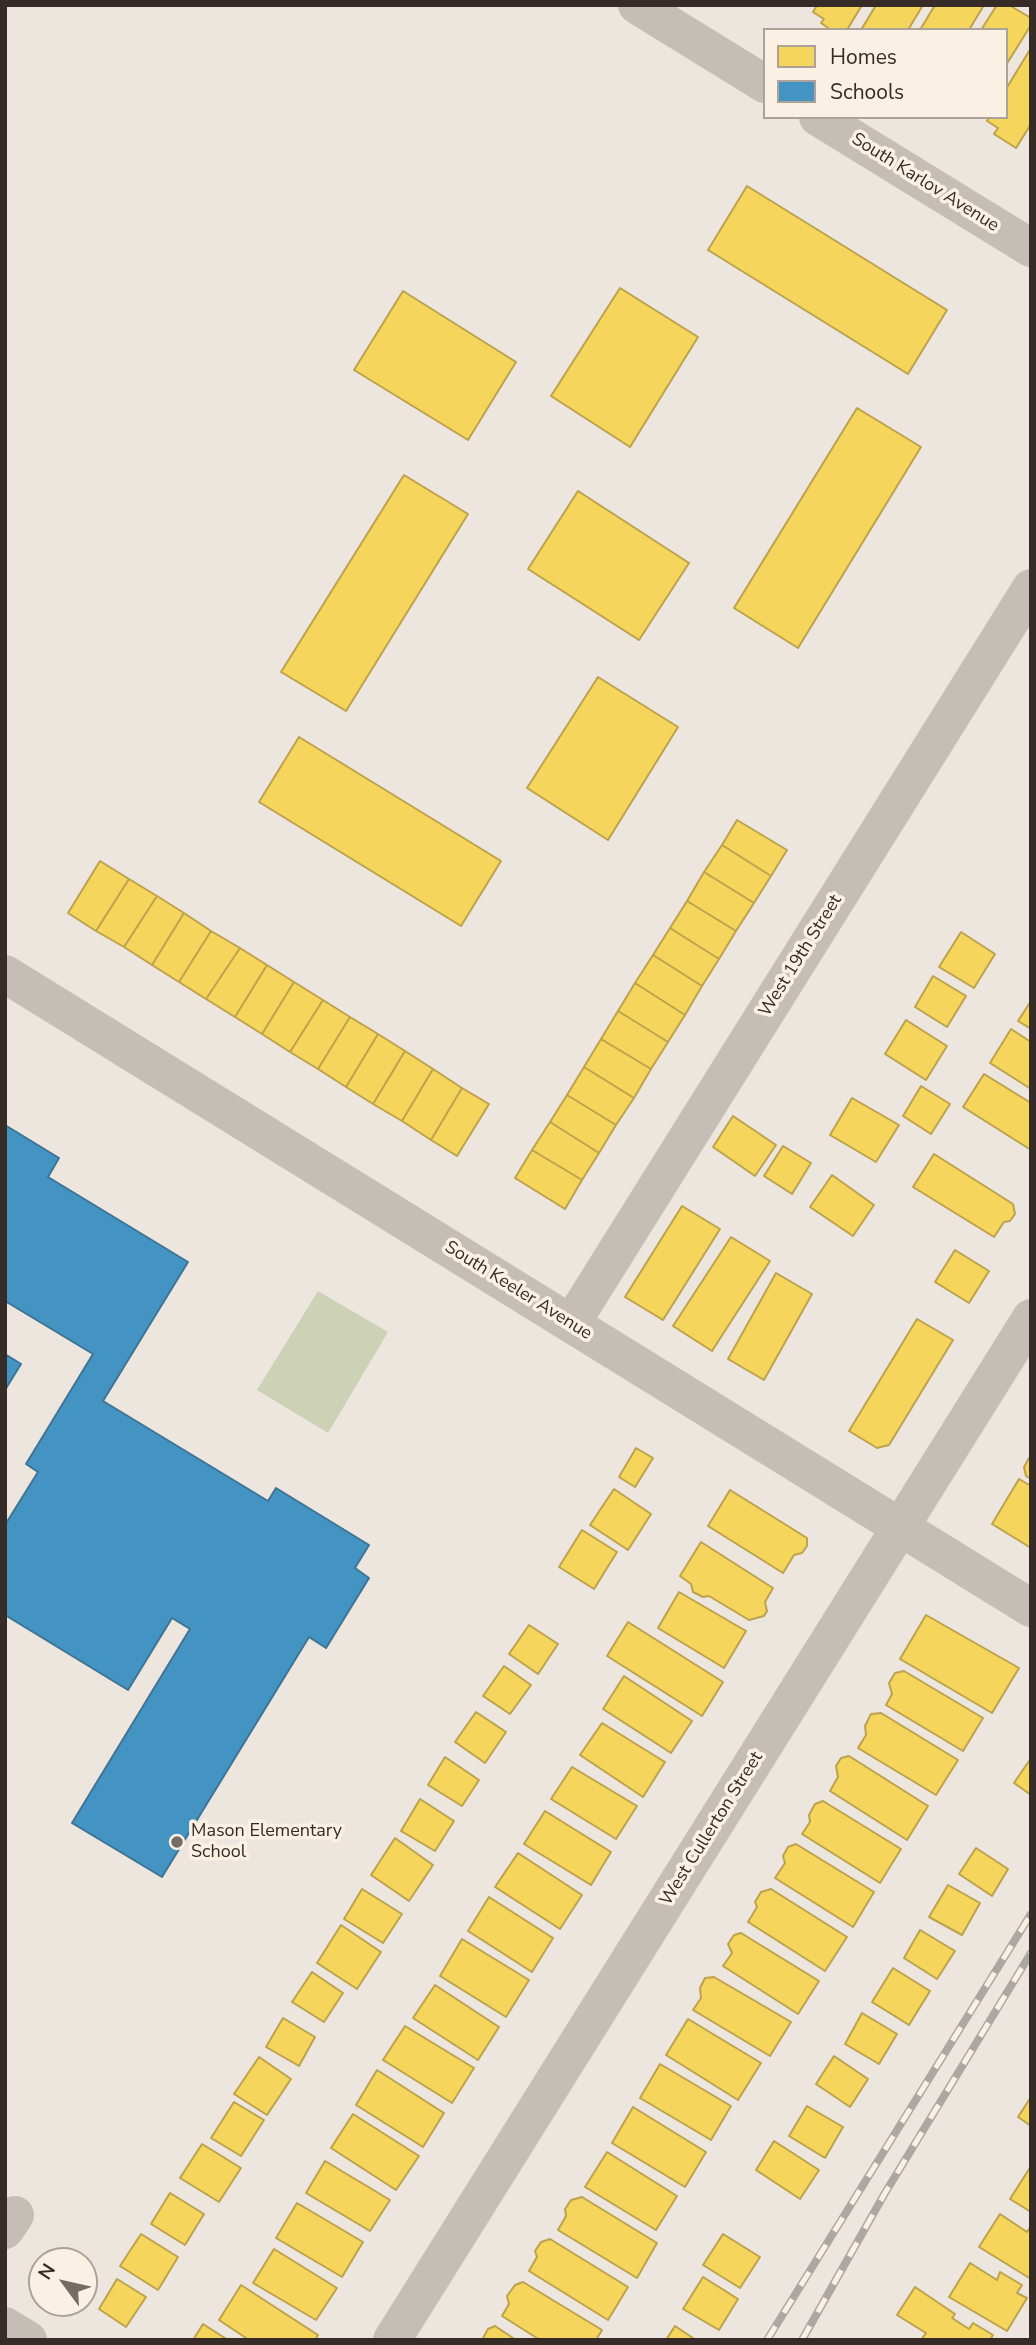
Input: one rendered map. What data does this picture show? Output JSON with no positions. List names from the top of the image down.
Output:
{
  "streets": {
    "street": [
      "South Karlov Avenue",
      "West 19th Street",
      "South Keeler Avenue",
      "West Cullerton Street"
    ]
  },
  "crossings": [
    ["West 19th Street", "South Keeler Avenue"],
    ["South Keeler Avenue", "West Cullerton Street"]
  ],
  "places": ["Mason Elementary School"],
  "legend": ["Homes", "Schools"],
  "north": "top left"
}
